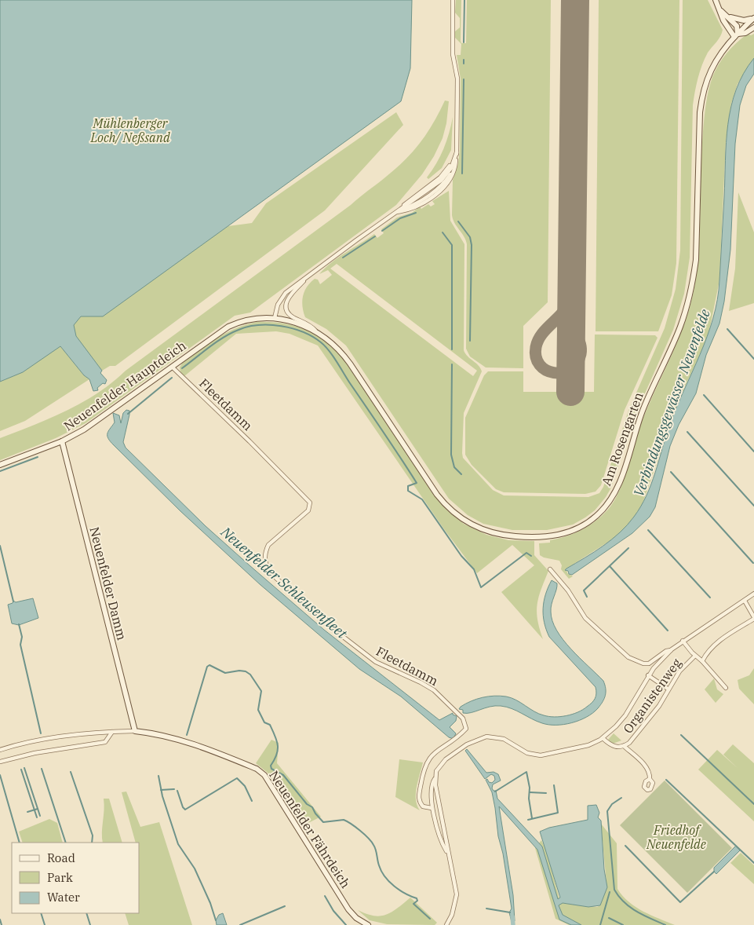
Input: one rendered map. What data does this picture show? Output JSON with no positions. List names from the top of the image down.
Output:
{
  "streets": {
    "main road": [
      "Neuenfelder Hauptdeich",
      "Am Rosengarten",
      "Neuenfelder Damm",
      "Neuenfelder Fährdeich"
    ],
    "street": ["Fleetdamm", "Organistenweg"]
  },
  "crossings": [
    ["Neuenfelder Hauptdeich", "Fleetdamm"],
    ["Neuenfelder Hauptdeich", "Am Rosengarten"],
    ["Neuenfelder Hauptdeich", "Neuenfelder Damm"],
    ["Fleetdamm", "Organistenweg"],
    ["Neuenfelder Damm", "Neuenfelder Fährdeich"]
  ],
  "water": ["Verbindungsgewässer Neuenfelde", "Neuenfelder Schleusenfleet"],
  "parks": ["Mühlenberger Loch/ Neßsand", "Friedhof Neuenfelde"],
  "legend": ["Road", "Park", "Water"]
}
